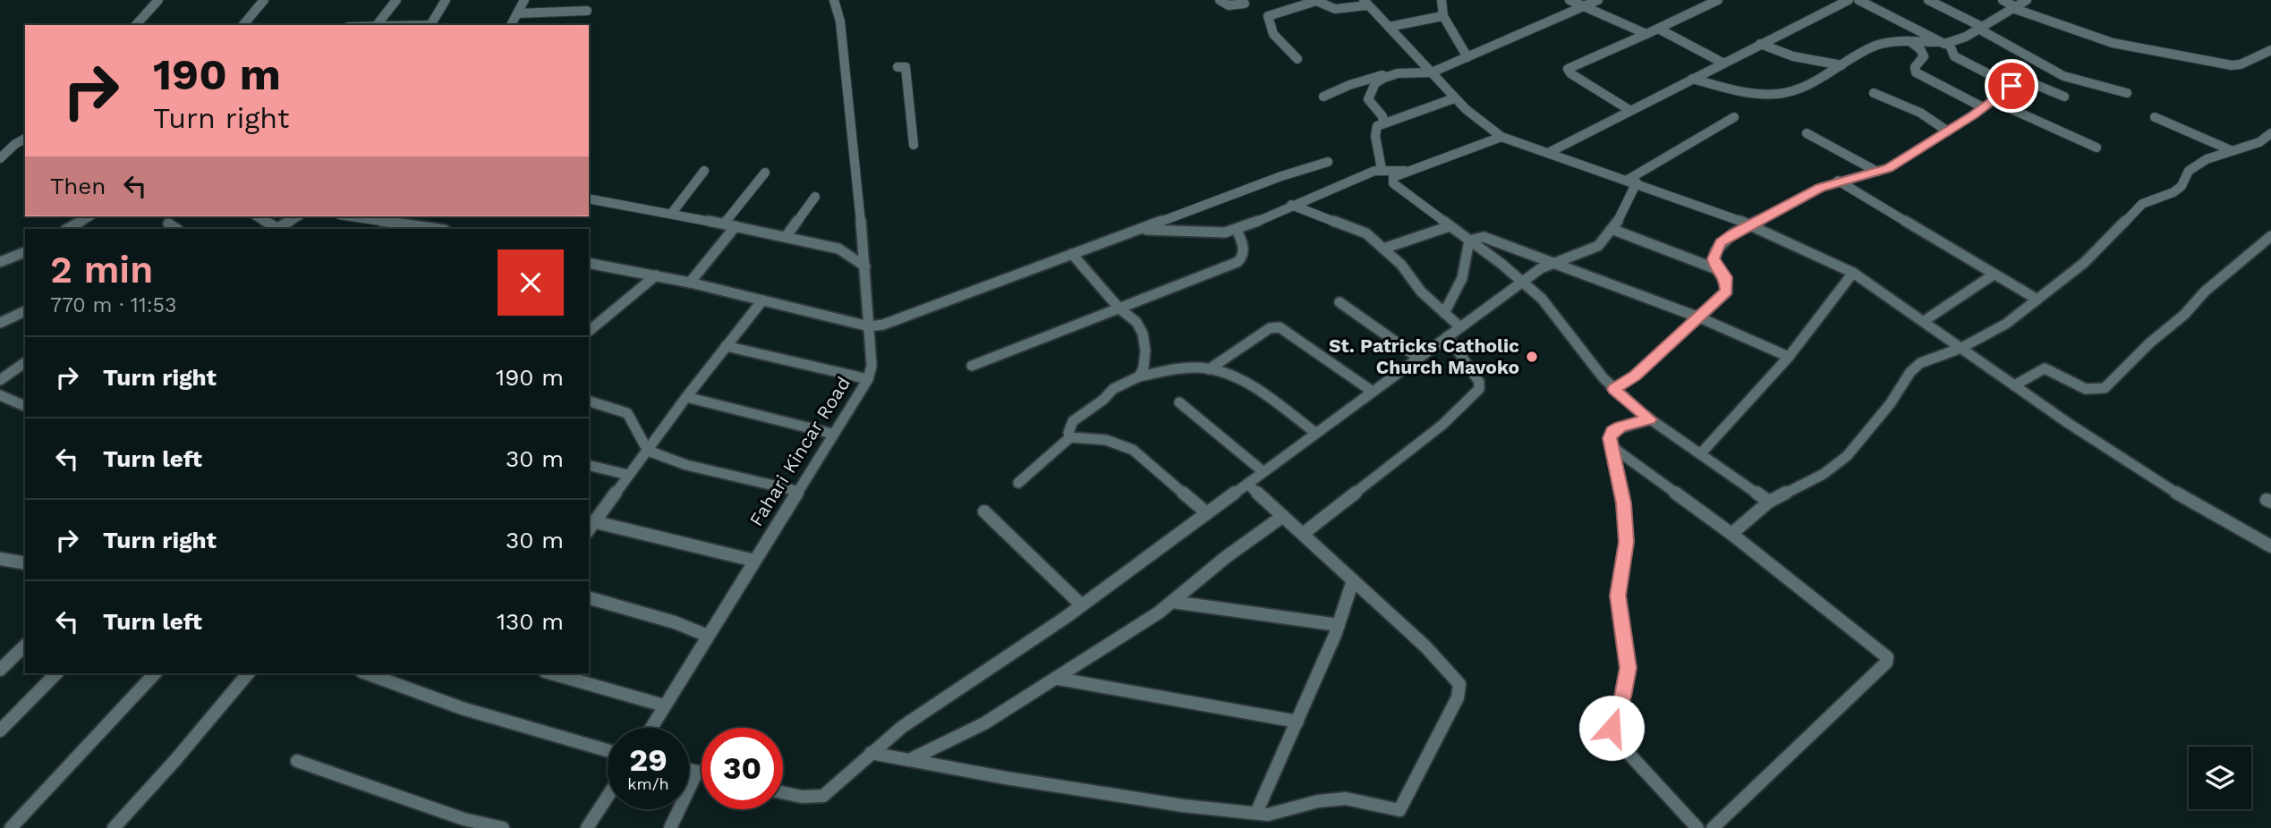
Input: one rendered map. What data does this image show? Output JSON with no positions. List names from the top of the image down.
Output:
{
  "streets": {
    "street": ["Fahari Kincar Road"]
  },
  "places": ["St. Patricks Catholic Church Mavoko"],
  "page": {
    "turn": ["190 m", "Turn right"],
    "then": "Then",
    "heading": ["2 min", "770 m · 11:53"],
    "list": [
      {
        "name": "Turn right",
        "value": "190 m"
      },
      {
        "name": "Turn left",
        "value": "30 m"
      },
      {
        "name": "Turn right",
        "value": "30 m"
      },
      {
        "name": "Turn left",
        "value": "130 m"
      }
    ],
    "speed": "29 km/h",
    "limit": "30"
  }
}
